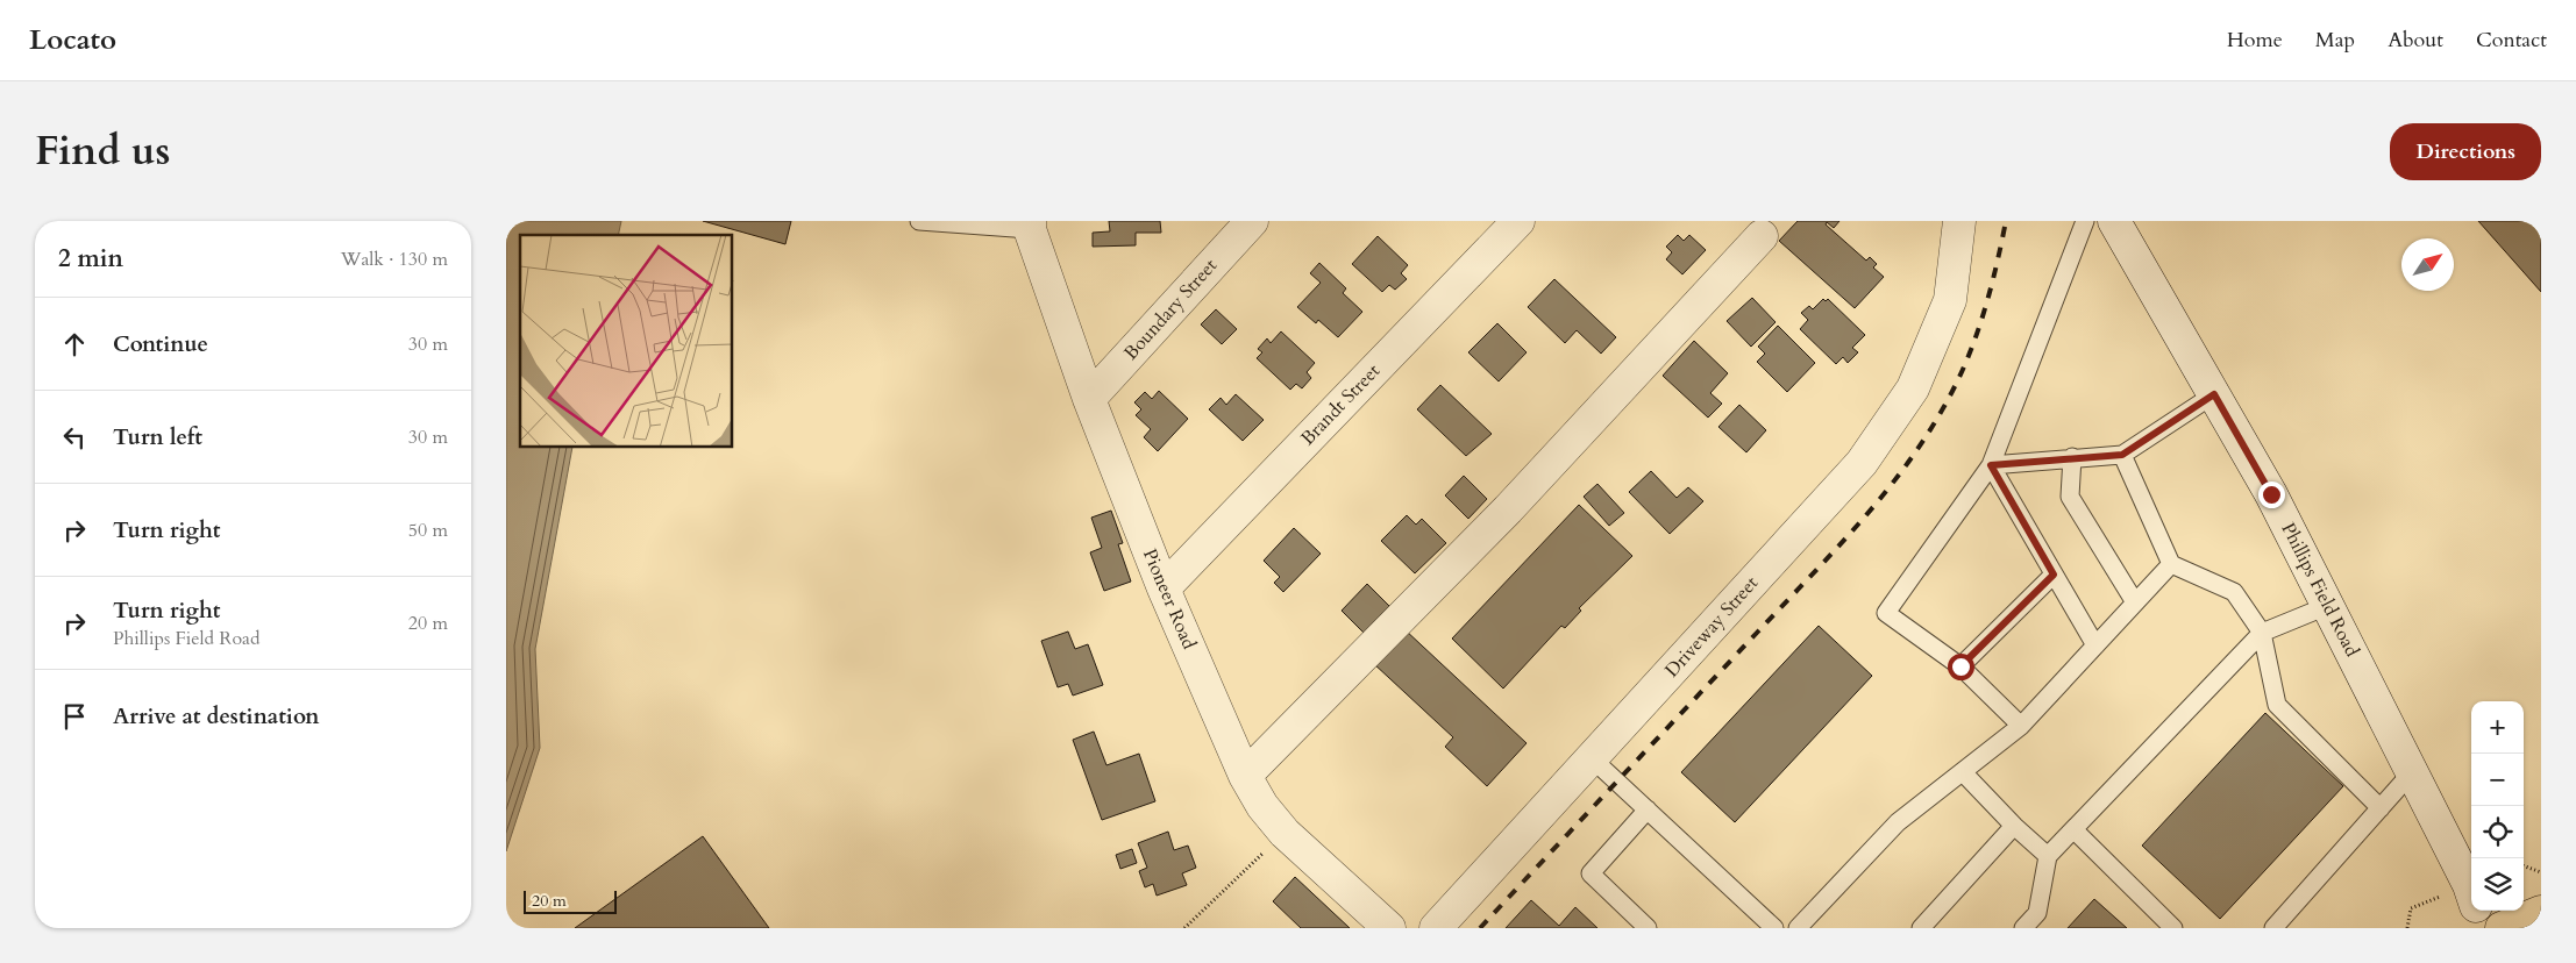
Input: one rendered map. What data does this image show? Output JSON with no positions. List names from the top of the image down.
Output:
{
  "streets": {
    "street": [
      "Boundary Street",
      "Brandt Street",
      "Phillips Field Road",
      "Pioneer Road",
      "Driveway Street"
    ]
  },
  "crossings": [
    ["Boundary Street", "Pioneer Road"],
    ["Brandt Street", "Pioneer Road"]
  ],
  "scale_bar": "20 m",
  "north": "top right",
  "page": {
    "header": "Locato",
    "nav": [
      "Home",
      "Map",
      "About",
      "Contact"
    ],
    "title": "Find us",
    "buttons": "Directions",
    "heading": ["2 min", "Walk · 130 m"],
    "list": [
      ["Continue", "30 m"],
      ["Turn left", "30 m"],
      ["Turn right", "50 m"],
      ["Turn right", "Phillips Field Road", "20 m"],
      "Arrive at destination"
    ],
    "map_buttons": ["+", "−"],
    "scale": "20 m"
  }
}
